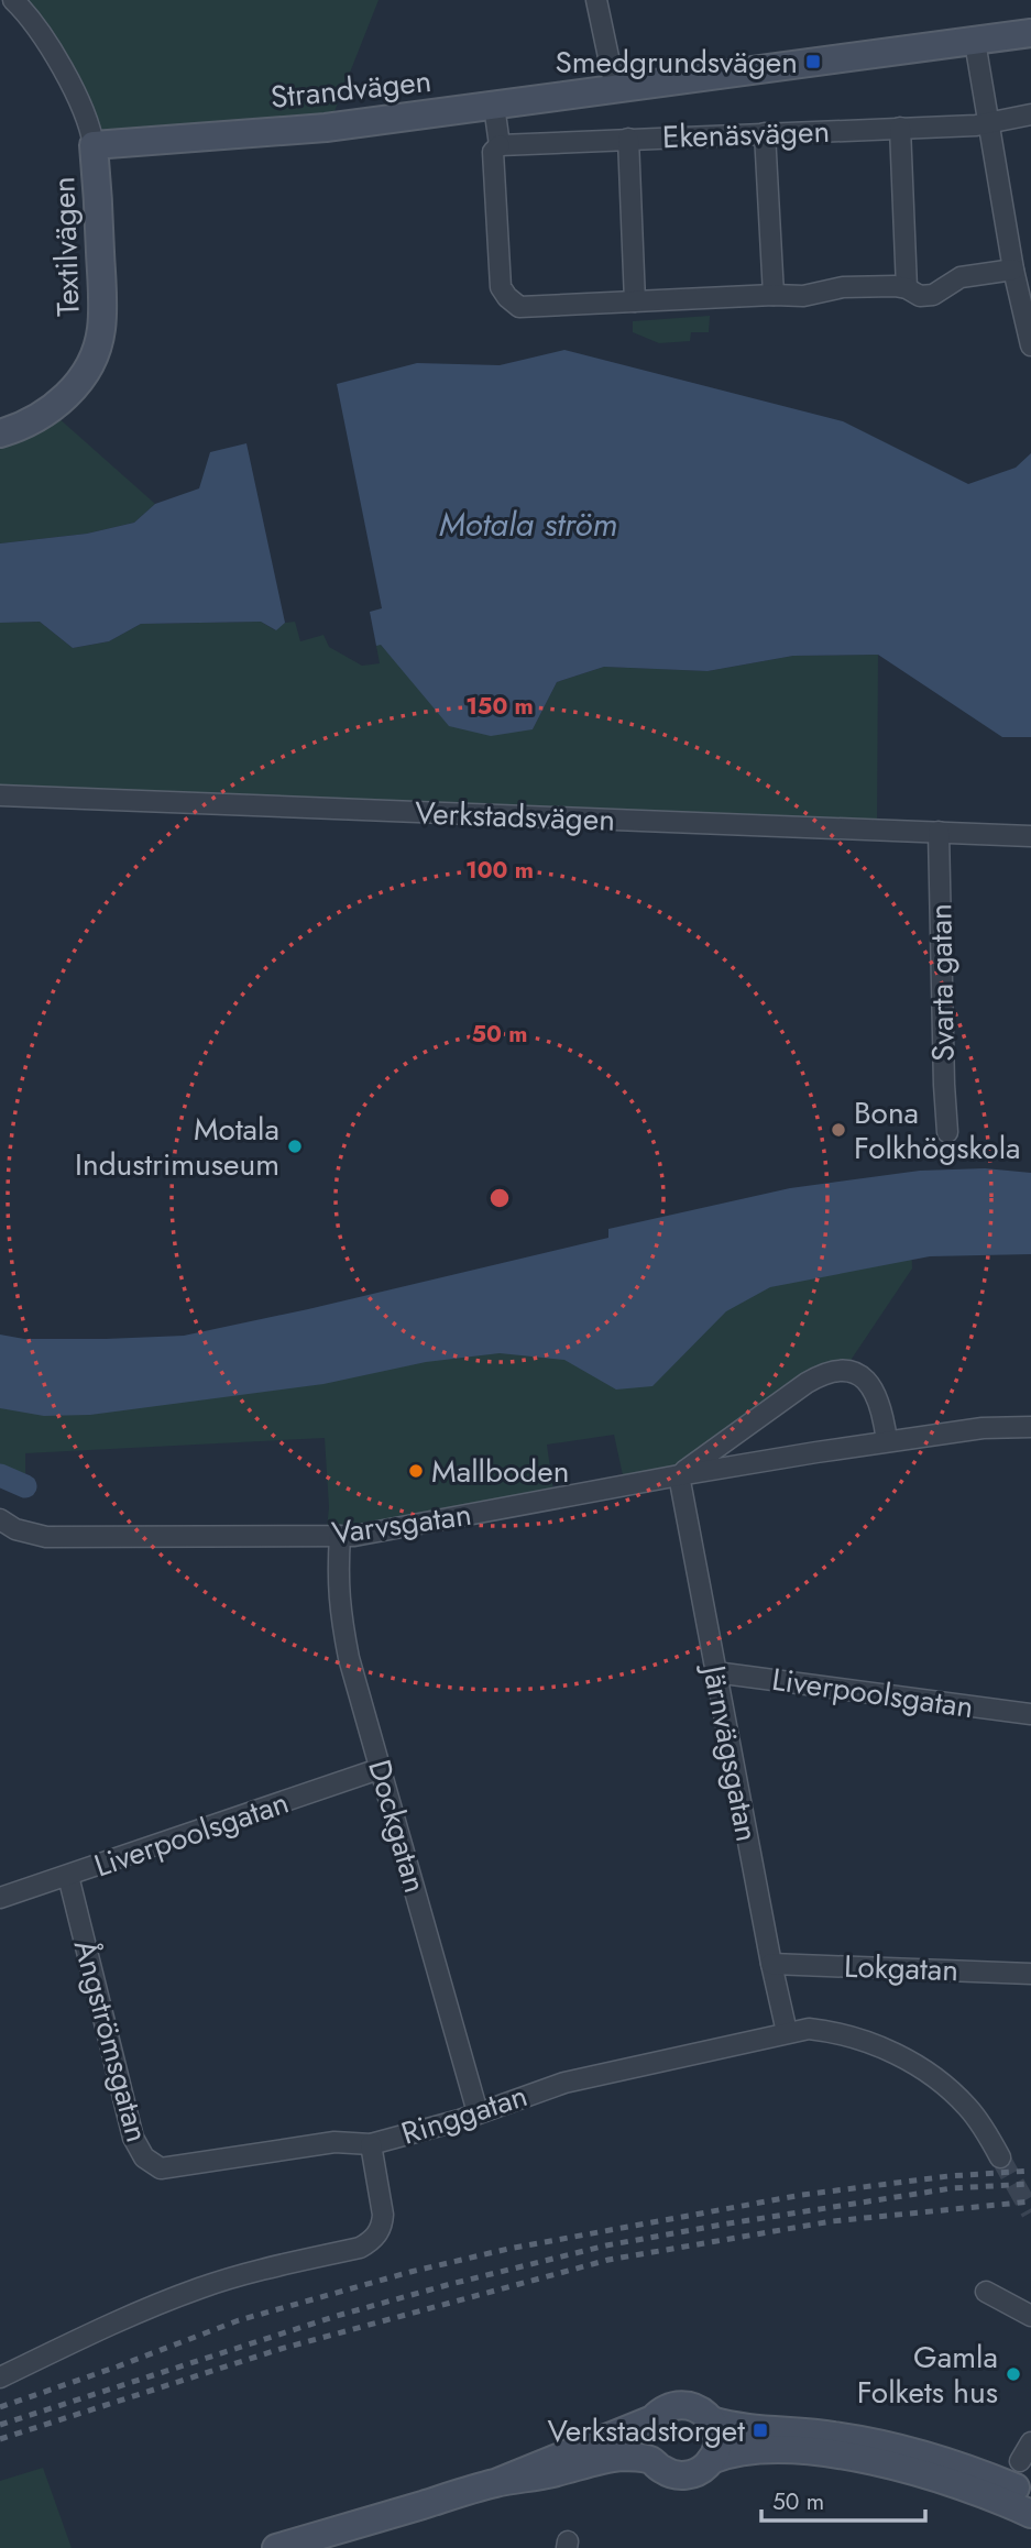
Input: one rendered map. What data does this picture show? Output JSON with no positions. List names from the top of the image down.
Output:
{
  "streets": {
    "main road": ["Strandvägen", "Textilvägen"],
    "street": [
      "Ekenäsvägen",
      "Verkstadsvägen",
      "Svarta gatan",
      "Varvsgatan",
      "Liverpoolsgatan",
      "Järnvägsgatan",
      "Dockgatan",
      "Lokgatan",
      "Ångströmsgatan",
      "Ringgatan"
    ]
  },
  "crossings": [
    ["Strandvägen", "Textilvägen"],
    ["Verkstadsvägen", "Svarta gatan"],
    ["Varvsgatan", "Järnvägsgatan"],
    ["Varvsgatan", "Dockgatan"],
    ["Liverpoolsgatan", "Järnvägsgatan"],
    ["Liverpoolsgatan", "Dockgatan"],
    ["Liverpoolsgatan", "Ångströmsgatan"],
    ["Järnvägsgatan", "Lokgatan"],
    ["Järnvägsgatan", "Ringgatan"],
    ["Dockgatan", "Ringgatan"],
    ["Ångströmsgatan", "Ringgatan"]
  ],
  "water": ["Motala ström"],
  "places": {
    "transit": ["Smedgrundsvägen", "Verkstadstorget"],
    "other": [
      "Bona Folkhögskola",
      "Motala Industrimuseum",
      "Mallboden",
      "Gamla Folkets hus"
    ]
  },
  "scale_bar": "50 m",
  "rings": ["150 m", "100 m", "50 m"]
}
